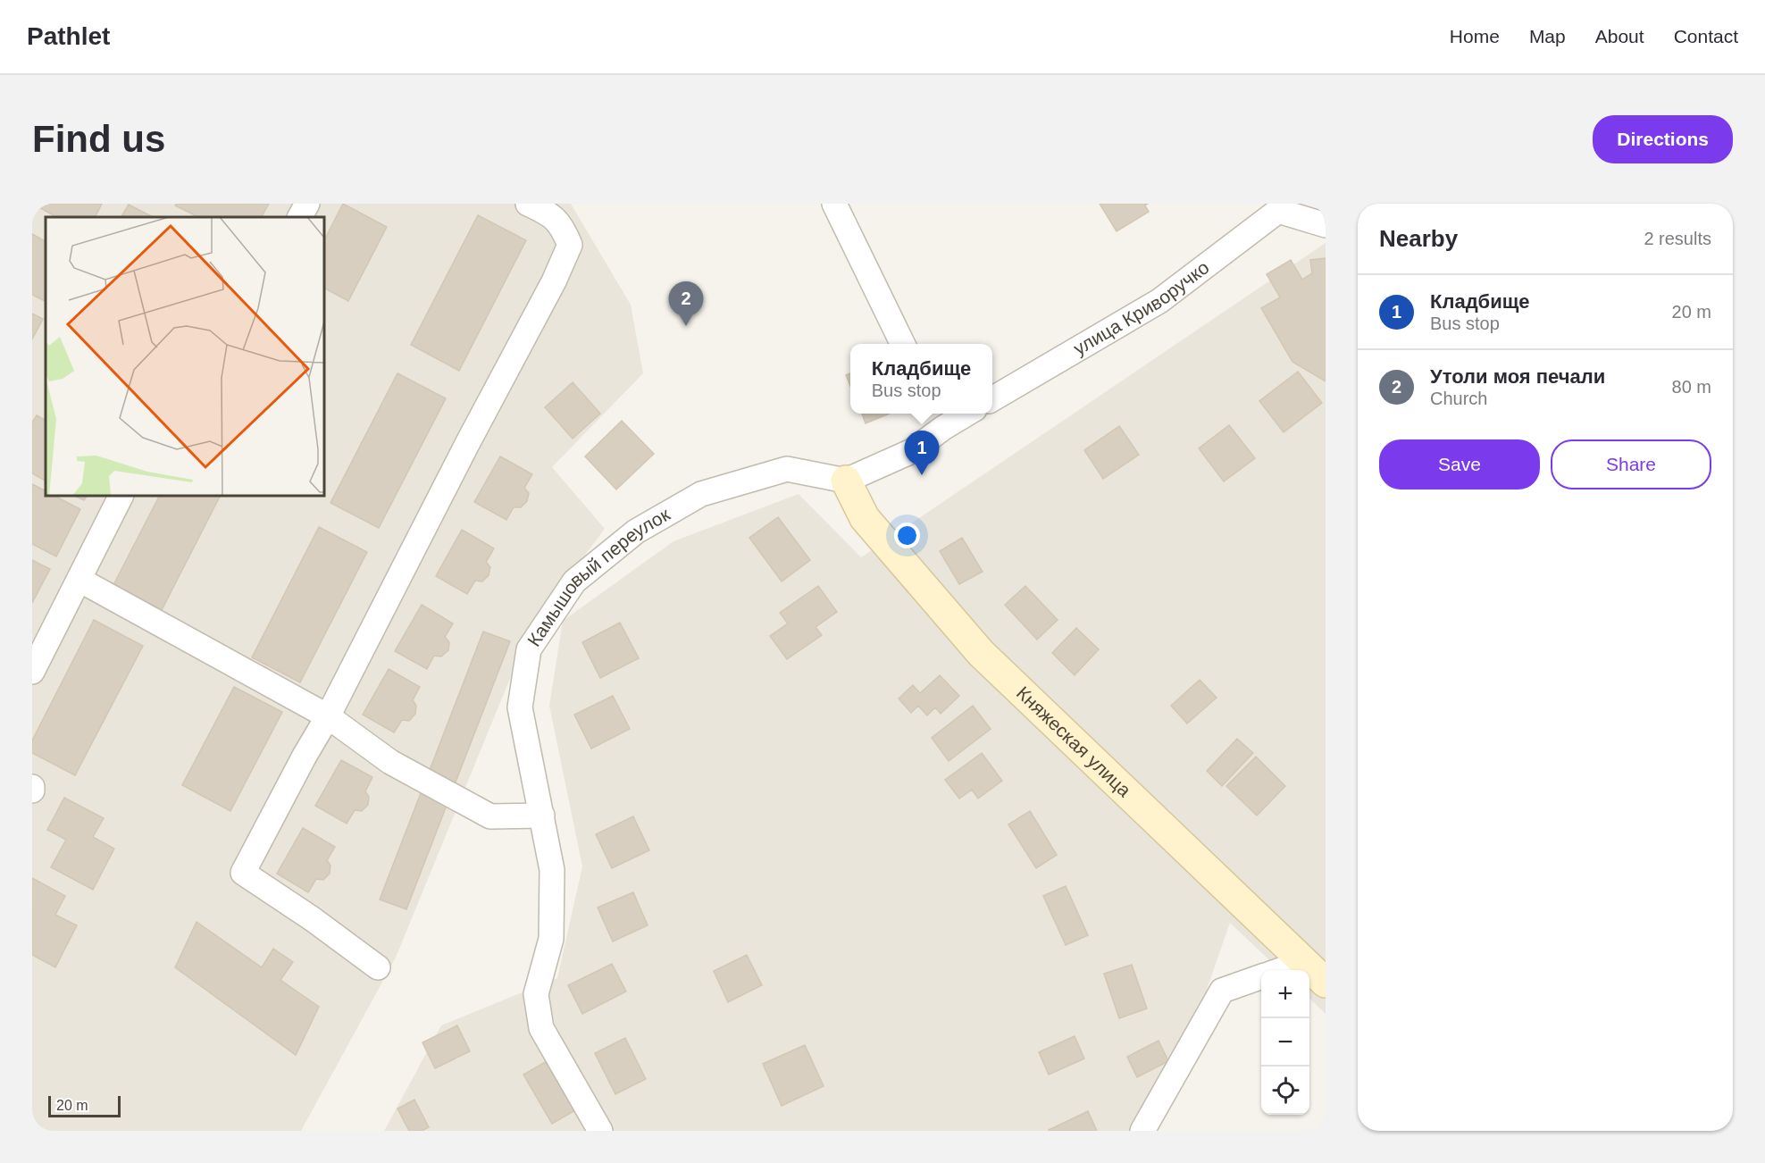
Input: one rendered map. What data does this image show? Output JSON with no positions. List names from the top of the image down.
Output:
{
  "streets": {
    "street": ["улица Криворучко", "Камышовый переулок", "Княжеская улица"]
  },
  "crossings": [
    ["Камышовый переулок", "Княжеская улица"]
  ],
  "scale_bar": "20 m",
  "page": {
    "header": "Pathlet",
    "nav": [
      "Home",
      "Map",
      "About",
      "Contact"
    ],
    "buttons": [
      "Directions",
      ["Save", "Share"]
    ],
    "title": "Find us",
    "heading": ["Nearby", "2 results"],
    "list": [
      {
        "mark": "1",
        "name": "Кладбище",
        "note": "Bus stop",
        "value": "20 m"
      },
      {
        "mark": "2",
        "name": "Утоли моя печали",
        "note": "Church",
        "value": "80 m"
      }
    ],
    "pins": ["2", "1"],
    "popup": ["Кладбище", "Bus stop"],
    "map_buttons": ["+", "−"],
    "scale": "20 m"
  }
}
